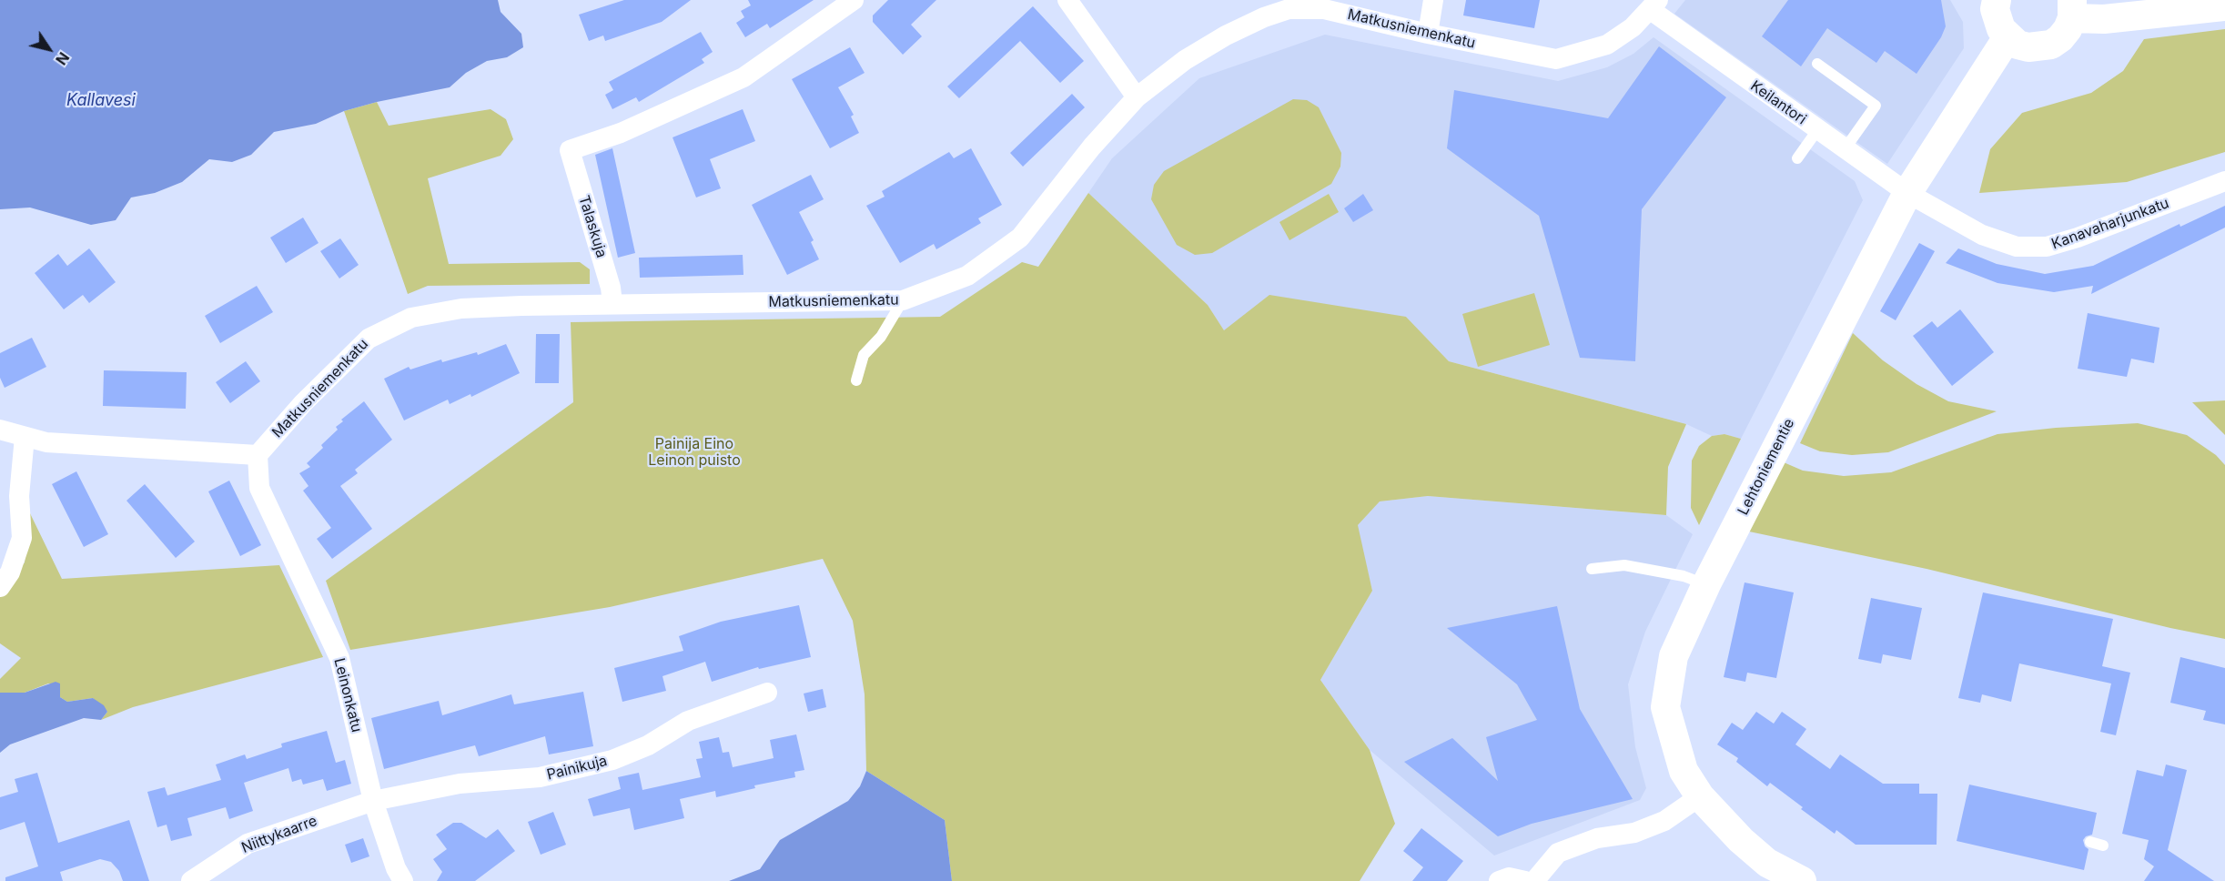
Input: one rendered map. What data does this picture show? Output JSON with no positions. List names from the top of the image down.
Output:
{
  "streets": {
    "street": [
      "Matkusniemenkatu",
      "Keilantori",
      "Kanavaharjunkatu",
      "Talaskuja",
      "Lehtoniementie",
      "Leinonkatu",
      "Painikuja",
      "Niittykaarre"
    ]
  },
  "crossings": [
    ["Matkusniemenkatu", "Keilantori"],
    ["Matkusniemenkatu", "Talaskuja"],
    ["Matkusniemenkatu", "Leinonkatu"],
    ["Keilantori", "Kanavaharjunkatu"],
    ["Keilantori", "Lehtoniementie"],
    ["Kanavaharjunkatu", "Lehtoniementie"],
    ["Leinonkatu", "Painikuja"],
    ["Leinonkatu", "Niittykaarre"],
    ["Painikuja", "Niittykaarre"]
  ],
  "water": ["Kallavesi"],
  "parks": ["Painija Eino Leinon puisto"],
  "north": "bottom right"
}
